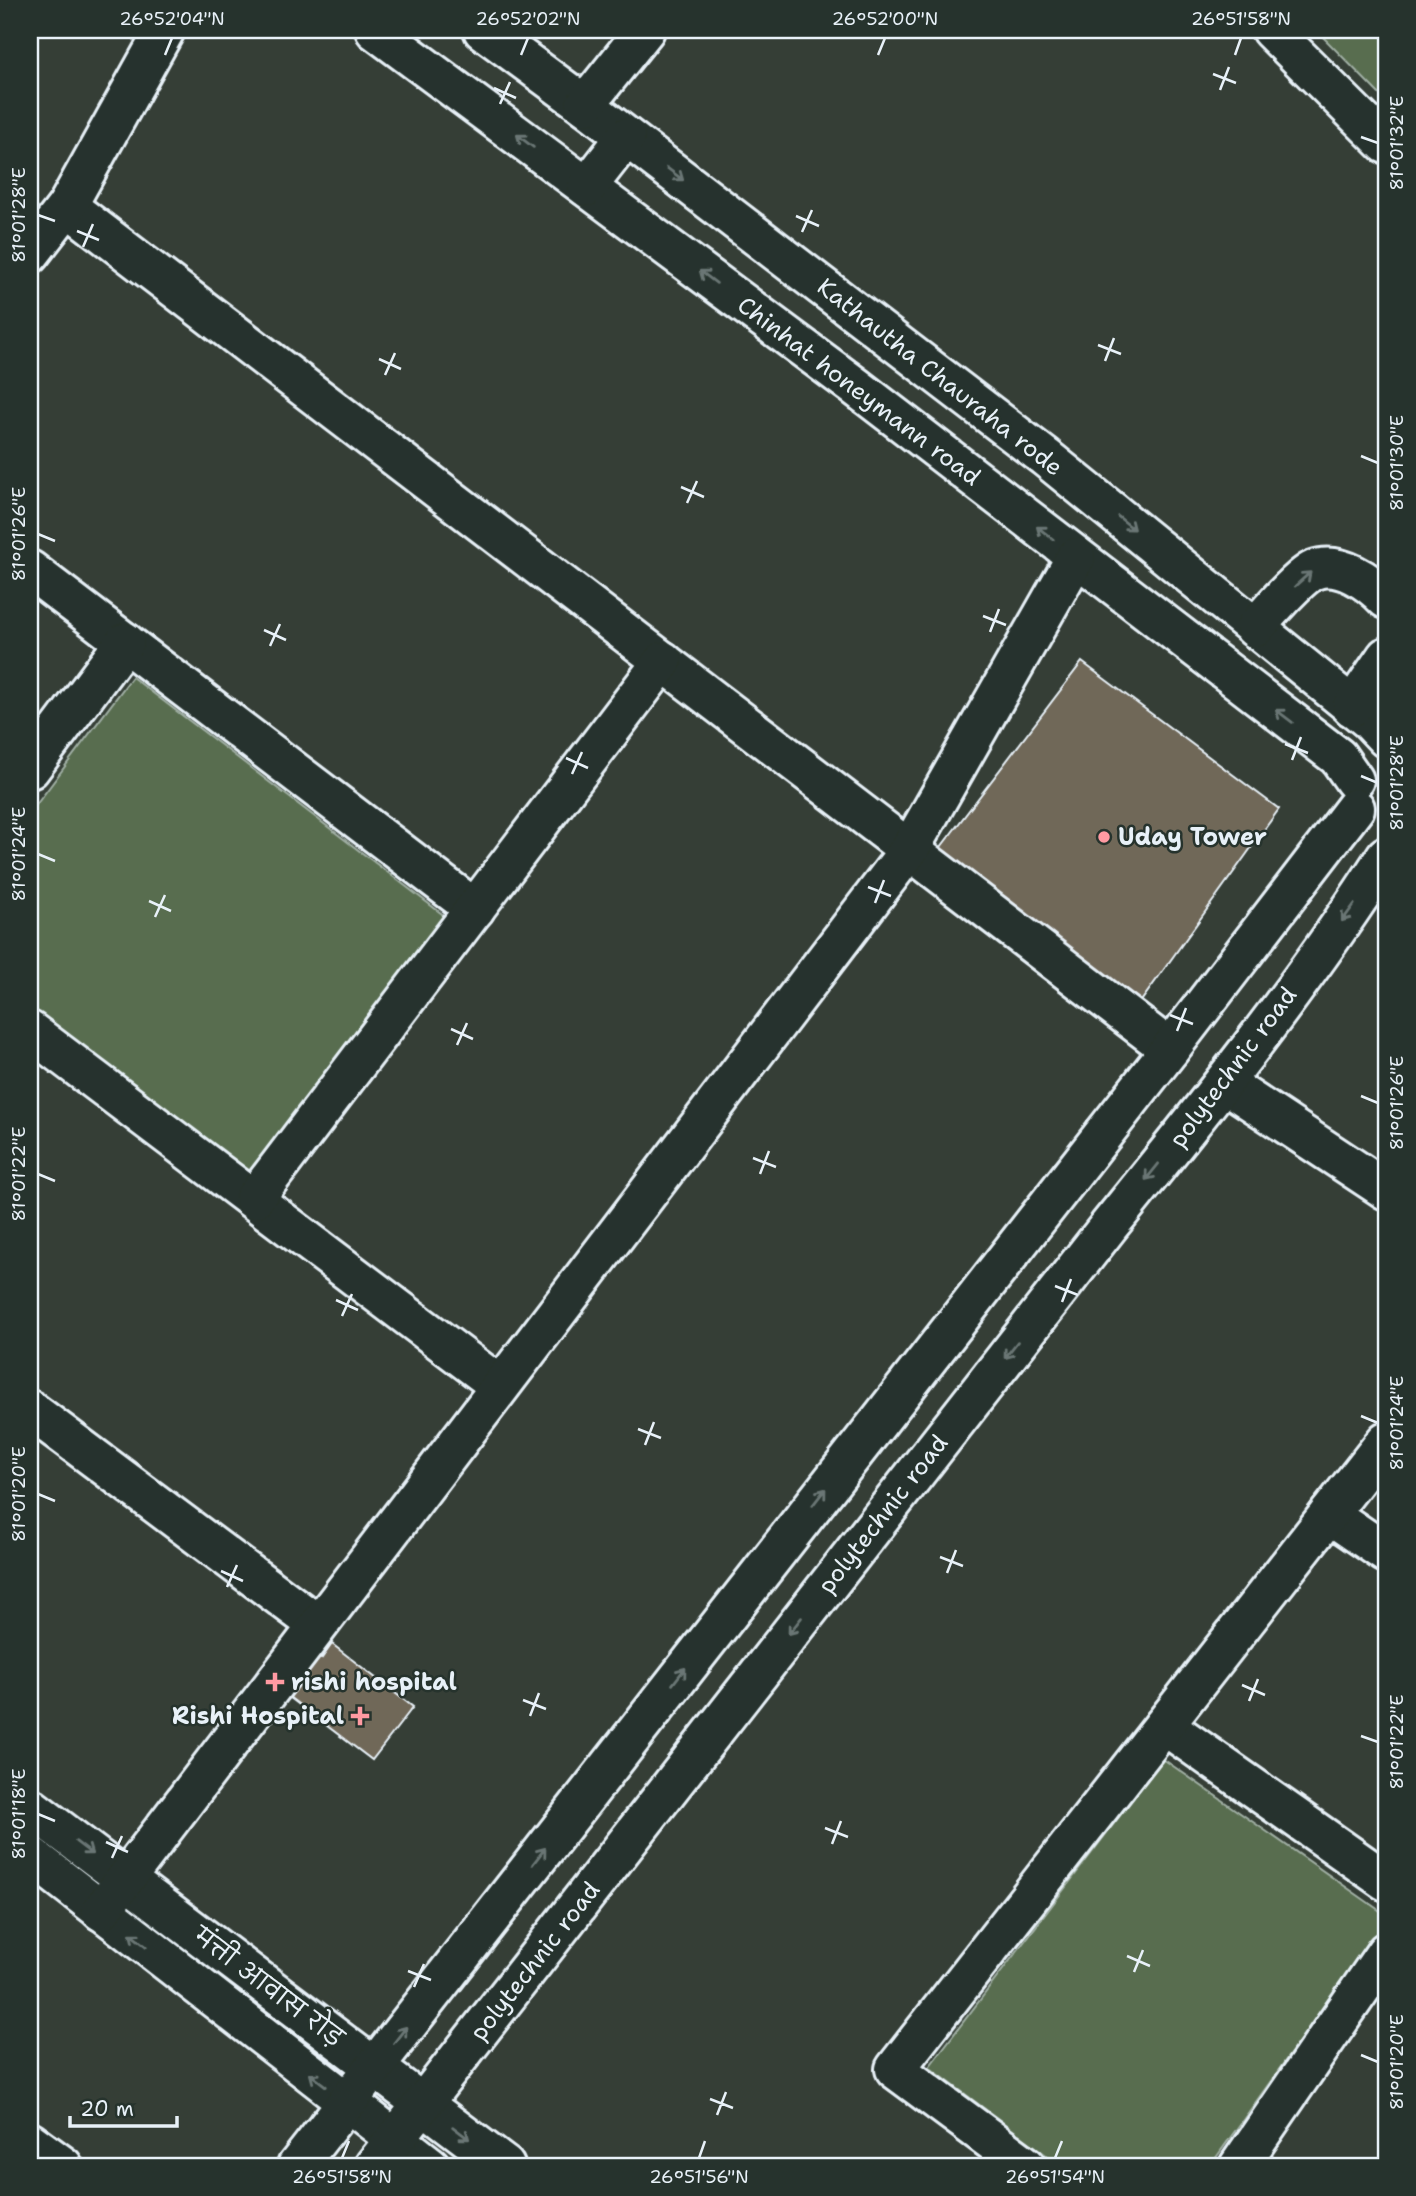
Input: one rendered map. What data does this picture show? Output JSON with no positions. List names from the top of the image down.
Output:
{
  "streets": {
    "street": [
      "Kathautha Chauraha rode",
      "Chinhat honeymann road",
      "polytechnic road",
      "मंत्ती आवास रोड़"
    ]
  },
  "crossings": [
    ["polytechnic road", "मंत्ती आवास रोड़"]
  ],
  "one_way": ["Kathautha Chauraha rode"],
  "places": {
    "other": ["Uday Tower"],
    "health": ["rishi hospital", "Rishi Hospital"]
  },
  "scale_bar": "20 m",
  "coordinates": [
    "26°52'04\"N",
    "26°52'02\"N",
    "26°52'00\"N",
    "26°51'58\"N",
    "81°01'32\"E",
    "81°01'28\"E",
    "81°01'30\"E",
    "81°01'26\"E",
    "81°01'24\"E",
    "81°01'22\"E",
    "81°01'20\"E",
    "81°01'18\"E",
    "26°51'56\"N",
    "26°51'54\"N"
  ]
}
